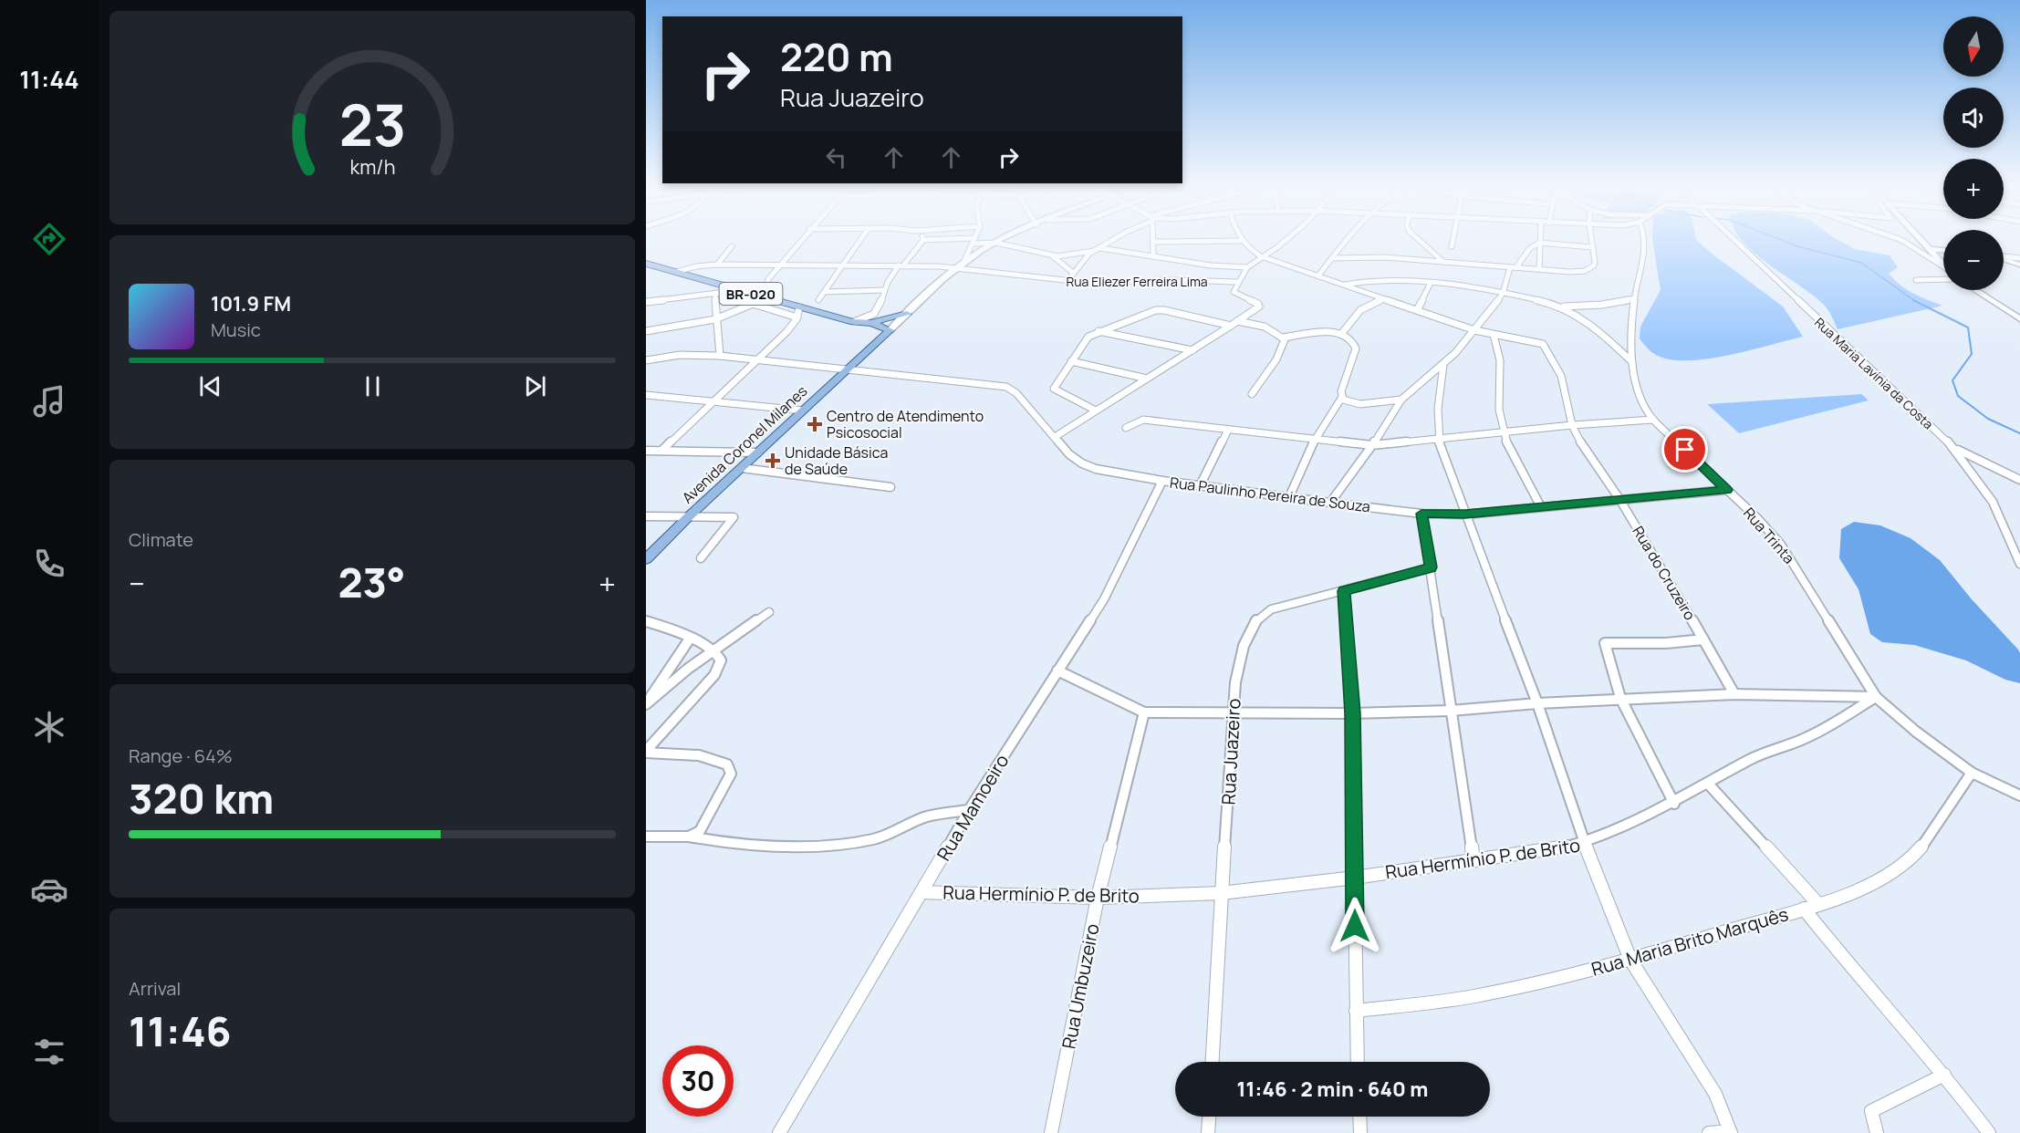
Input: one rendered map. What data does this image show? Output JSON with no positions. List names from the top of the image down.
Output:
{
  "streets": {
    "main road": ["BR-020", "Avenida Coronel Milanes"],
    "street": [
      "Rua Eliezer Ferreira Lima",
      "Rua Maria Lavínia da Costa",
      "Rua Paulinho Pereira de Souza",
      "Rua Trinta",
      "Rua do Cruzeiro",
      "Rua Juazeiro",
      "Rua Mamoeiro",
      "Rua Hermínio P. de Brito",
      "Rua Maria Brito Marquês",
      "Rua Umbuzeiro"
    ]
  },
  "crossings": [
    ["Rua Eliezer Ferreira Lima", "BR-020"],
    ["BR-020", "Avenida Coronel Milanes"],
    ["Avenida Coronel Milanes", "Rua Paulinho Pereira de Souza"],
    ["Rua Paulinho Pereira de Souza", "Rua Trinta"],
    ["Rua Paulinho Pereira de Souza", "Rua do Cruzeiro"],
    ["Rua Paulinho Pereira de Souza", "Rua Mamoeiro"],
    ["Rua Trinta", "Rua Hermínio P. de Brito"],
    ["Rua Trinta", "Rua Maria Brito Marquês"],
    ["Rua do Cruzeiro", "Rua Hermínio P. de Brito"],
    ["Rua Juazeiro", "Rua Hermínio P. de Brito"],
    ["Rua Mamoeiro", "Rua Hermínio P. de Brito"],
    ["Rua Hermínio P. de Brito", "Rua Umbuzeiro"]
  ],
  "places": {
    "health": ["Centro de Atendimento Psicosocial", "Unidade Básica de Saúde"]
  },
  "north": "bottom",
  "page": {
    "tabs": "11:44",
    "map_buttons": ["+", "−"],
    "turn": ["220 m", "Rua Juazeiro"],
    "song": ["101.9 FM", "Music"],
    "tile": [
      "Climate",
      ["Range · 64%", "320 km"],
      ["Arrival", "11:46"]
    ],
    "heat": ["−", "23°", "+"],
    "limit": "30",
    "trip": "11:46 · 2 min · 640 m",
    "gauge": ["23", "km/h"]
  }
}
